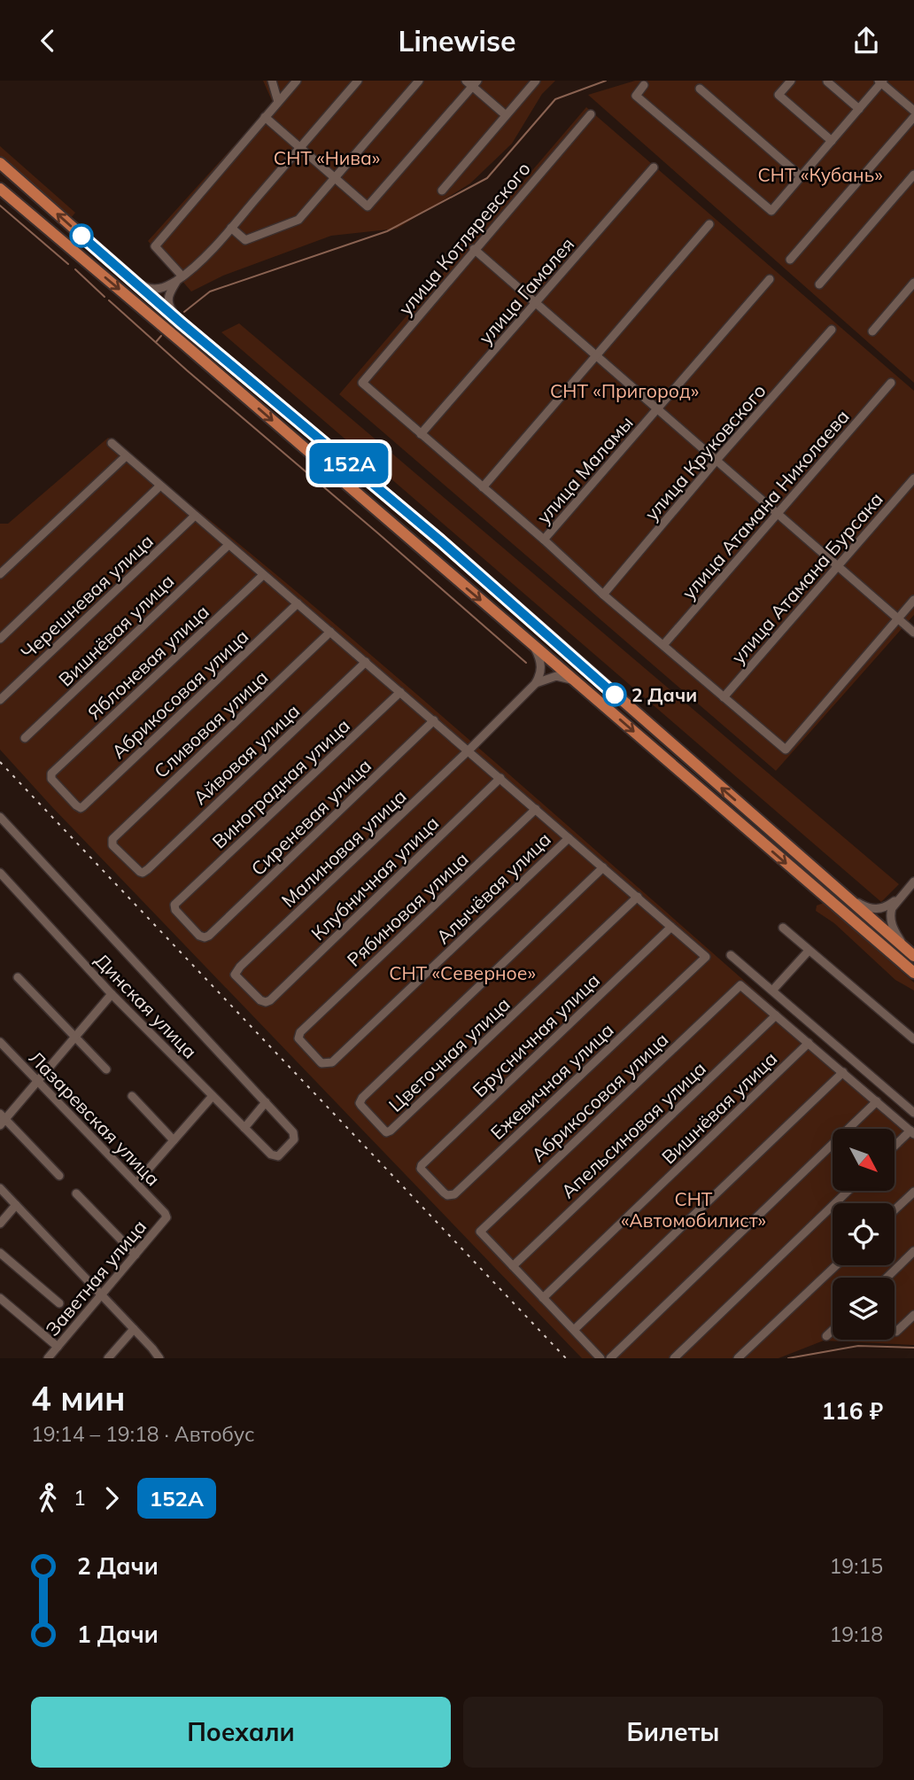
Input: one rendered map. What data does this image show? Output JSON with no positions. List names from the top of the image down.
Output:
{
  "streets": {
    "street": [
      "улица Котляревского",
      "улица Гамалея",
      "улица Круковского",
      "улица Маламы",
      "улица Атамана Николаева",
      "улица Атамана Бурсака",
      "Черешневая улица",
      "Вишнёвая улица",
      "Яблоневая улица",
      "Абрикосовая улица",
      "Сливовая улица",
      "Айвовая улица",
      "Виноградная улица",
      "Сиреневая улица",
      "Малиновая улица",
      "Клубничная улица",
      "Алычёвая улица",
      "Рябиновая улица",
      "Динская улица",
      "Брусничная улица",
      "Цветочная улица",
      "Ежевичная улица",
      "Лазаревская улица",
      "Апельсиновая улица",
      "Заветная улица"
    ]
  },
  "crossings": [
    ["улица Котляревского", "улица Гамалея"],
    ["Яблоневая улица", "Абрикосовая улица"],
    ["Абрикосовая улица", "Апельсиновая улица"],
    ["Сливовая улица", "Айвовая улица"],
    ["Виноградная улица", "Сиреневая улица"],
    ["Малиновая улица", "Клубничная улица"],
    ["Алычёвая улица", "Рябиновая улица"],
    ["Брусничная улица", "Ежевичная улица"],
    ["Лазаревская улица", "Заветная улица"]
  ],
  "parks": [
    "СНТ «Нива»",
    "СНТ «Кубань»",
    "СНТ «Пригород»",
    "СНТ «Северное»",
    "СНТ «Автомобилист»"
  ],
  "places": ["2 Дачи"],
  "lines": ["bus line 152A"],
  "north": "bottom right",
  "page": {
    "header": "Linewise",
    "on_map": "152A",
    "heading": ["4 мин", "19:14 – 19:18 · Автобус", "116 ₽"],
    "legs": ["1", "152A"],
    "list": [
      {
        "name": "2 Дачи",
        "value": "19:15"
      },
      {
        "name": "1 Дачи",
        "value": "19:18"
      }
    ],
    "buttons": ["Поехали", "Билеты"]
  }
}
